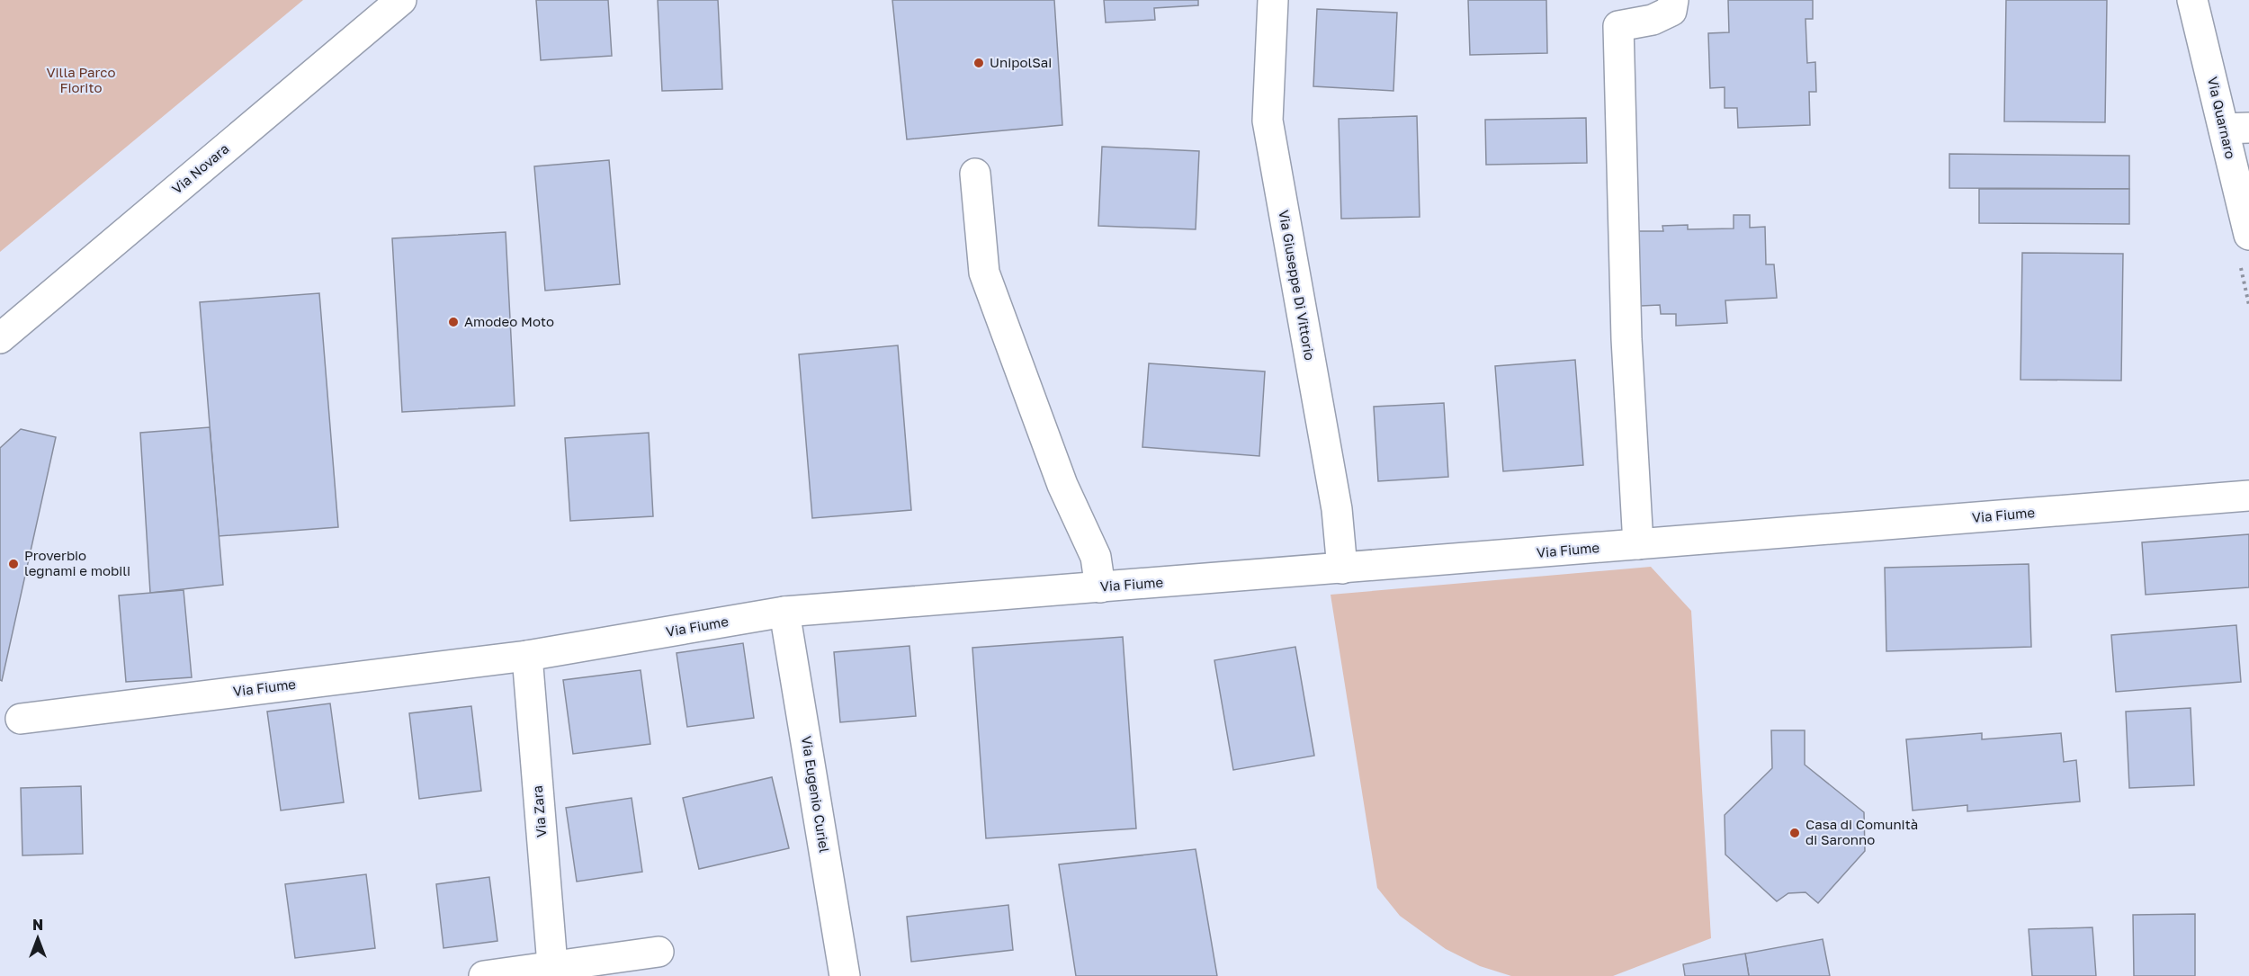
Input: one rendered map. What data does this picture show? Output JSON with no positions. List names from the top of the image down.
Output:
{
  "streets": {
    "street": [
      "Via Quarnaro",
      "Via Novara",
      "Via Giuseppe Di Vittorio",
      "Via Fiume",
      "Via Eugenio Curiel",
      "Via Zara"
    ]
  },
  "crossings": [
    ["Via Giuseppe Di Vittorio", "Via Fiume"],
    ["Via Fiume", "Via Eugenio Curiel"],
    ["Via Fiume", "Via Zara"]
  ],
  "parks": ["Villa Parco Fiorito"],
  "places": [
    "UnipolSai",
    "Amodeo Moto",
    "Proverbio legnami e mobili",
    "Casa di Comunità di Saronno"
  ],
  "north": "top"
}
